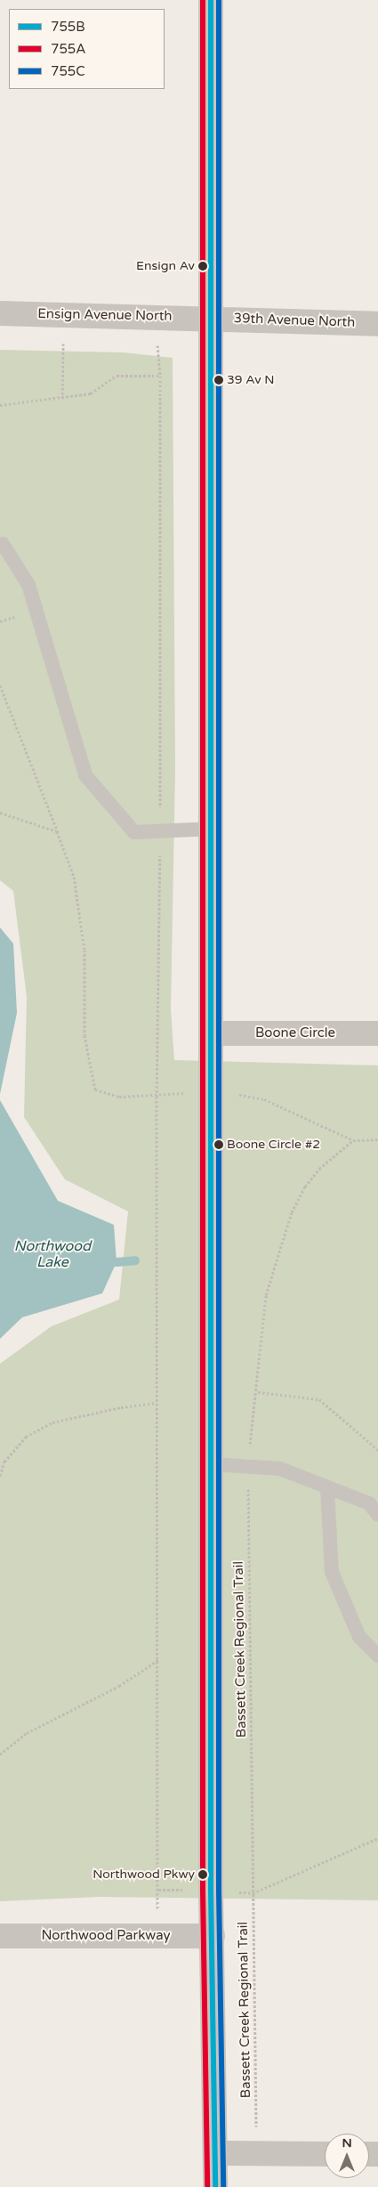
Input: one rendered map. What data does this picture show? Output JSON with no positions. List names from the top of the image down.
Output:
{
  "streets": {
    "street": [
      "Ensign Avenue North",
      "39th Avenue North",
      "Boone Circle",
      "Northwood Parkway"
    ],
    "path": ["Bassett Creek Regional Trail"]
  },
  "crossings": [
    ["Ensign Avenue North", "39th Avenue North"]
  ],
  "water": ["Northwood Lake"],
  "places": [
    "Ensign Av",
    "39 Av N",
    "Boone Circle #2",
    "Northwood Pkwy"
  ],
  "lines": ["transit line 755B", "transit line 755A", "transit line 755C"],
  "legend": ["755B", "755A", "755C"],
  "north": "top"
}
